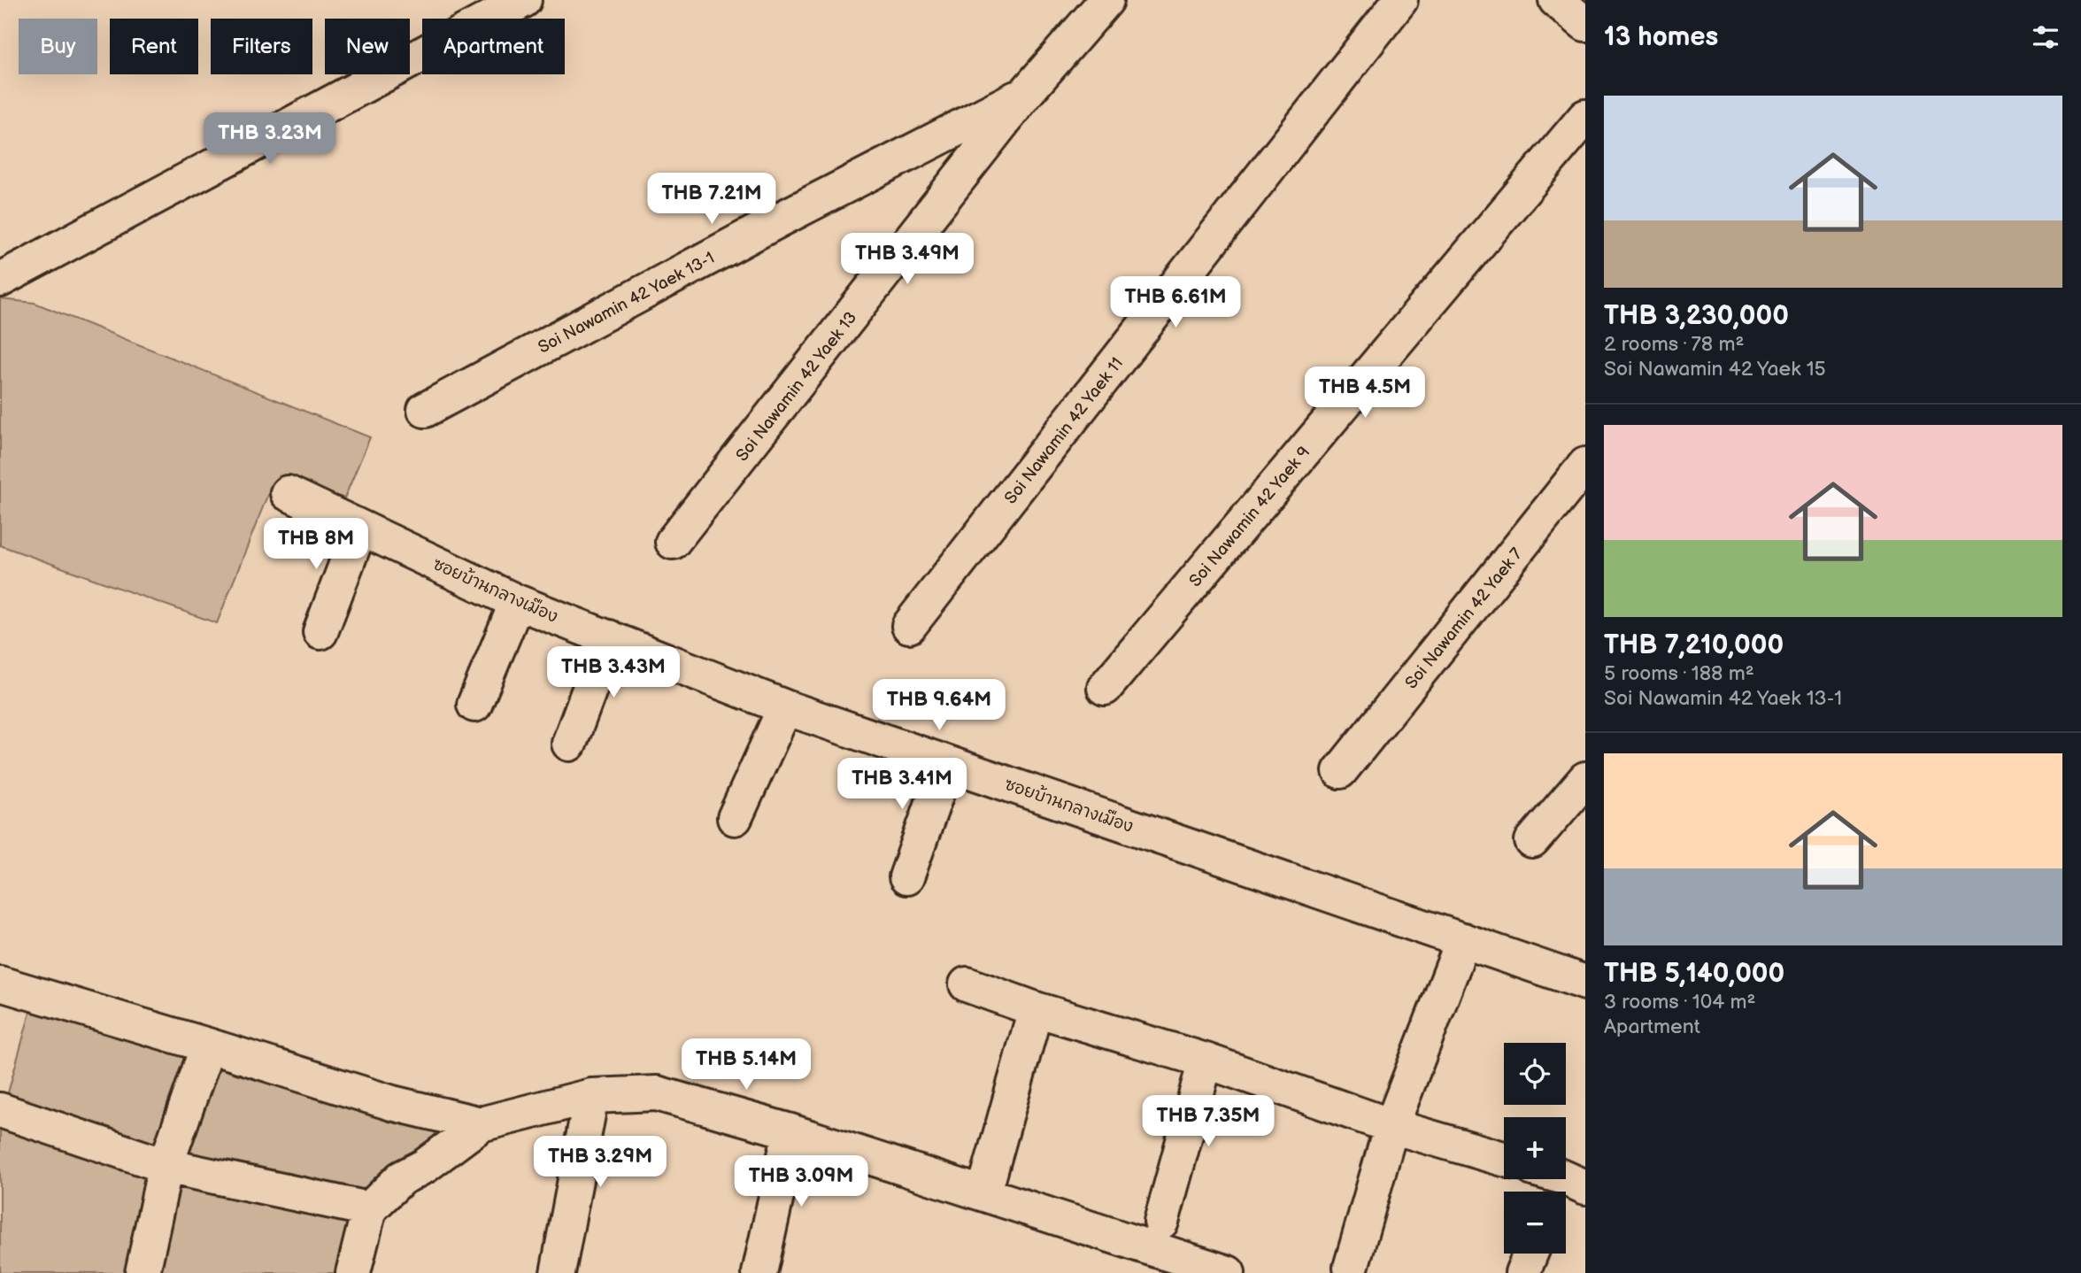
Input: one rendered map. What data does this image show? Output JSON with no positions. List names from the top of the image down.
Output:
{
  "streets": {
    "street": [
      "Soi Nawamin 42 Yaek 13-1",
      "Soi Nawamin 42 Yaek 13",
      "Soi Nawamin 42 Yaek 11",
      "Soi Nawamin 42 Yaek 9",
      "ซอยบ้านกลางเมือง",
      "Soi Nawamin 42 Yaek 7"
    ]
  },
  "crossings": [
    ["Soi Nawamin 42 Yaek 13-1", "Soi Nawamin 42 Yaek 13"]
  ],
  "page": {
    "heading": "13 homes",
    "chip": [
      "Buy",
      "Rent",
      "Filters",
      "New",
      "Apartment"
    ],
    "list": [
      {
        "name": "THB 3,230,000",
        "note": "2 rooms · 78 m² · Soi Nawamin 42 Yaek 15"
      },
      {
        "name": "THB 7,210,000",
        "note": "5 rooms · 188 m² · Soi Nawamin 42 Yaek 13-1"
      },
      {
        "name": "THB 5,140,000",
        "note": "3 rooms · 104 m² · Apartment"
      }
    ],
    "price": [
      "THB 3.23M",
      "THB 7.21M",
      "THB 3.49M",
      "THB 6.61M",
      "THB 4.5M",
      "THB 8M",
      "THB 3.43M",
      "THB 9.64M",
      "THB 3.41M",
      "THB 5.14M",
      "THB 7.35M",
      "THB 3.29M",
      "THB 3.09M"
    ],
    "map_buttons": ["+", "−"]
  }
}
